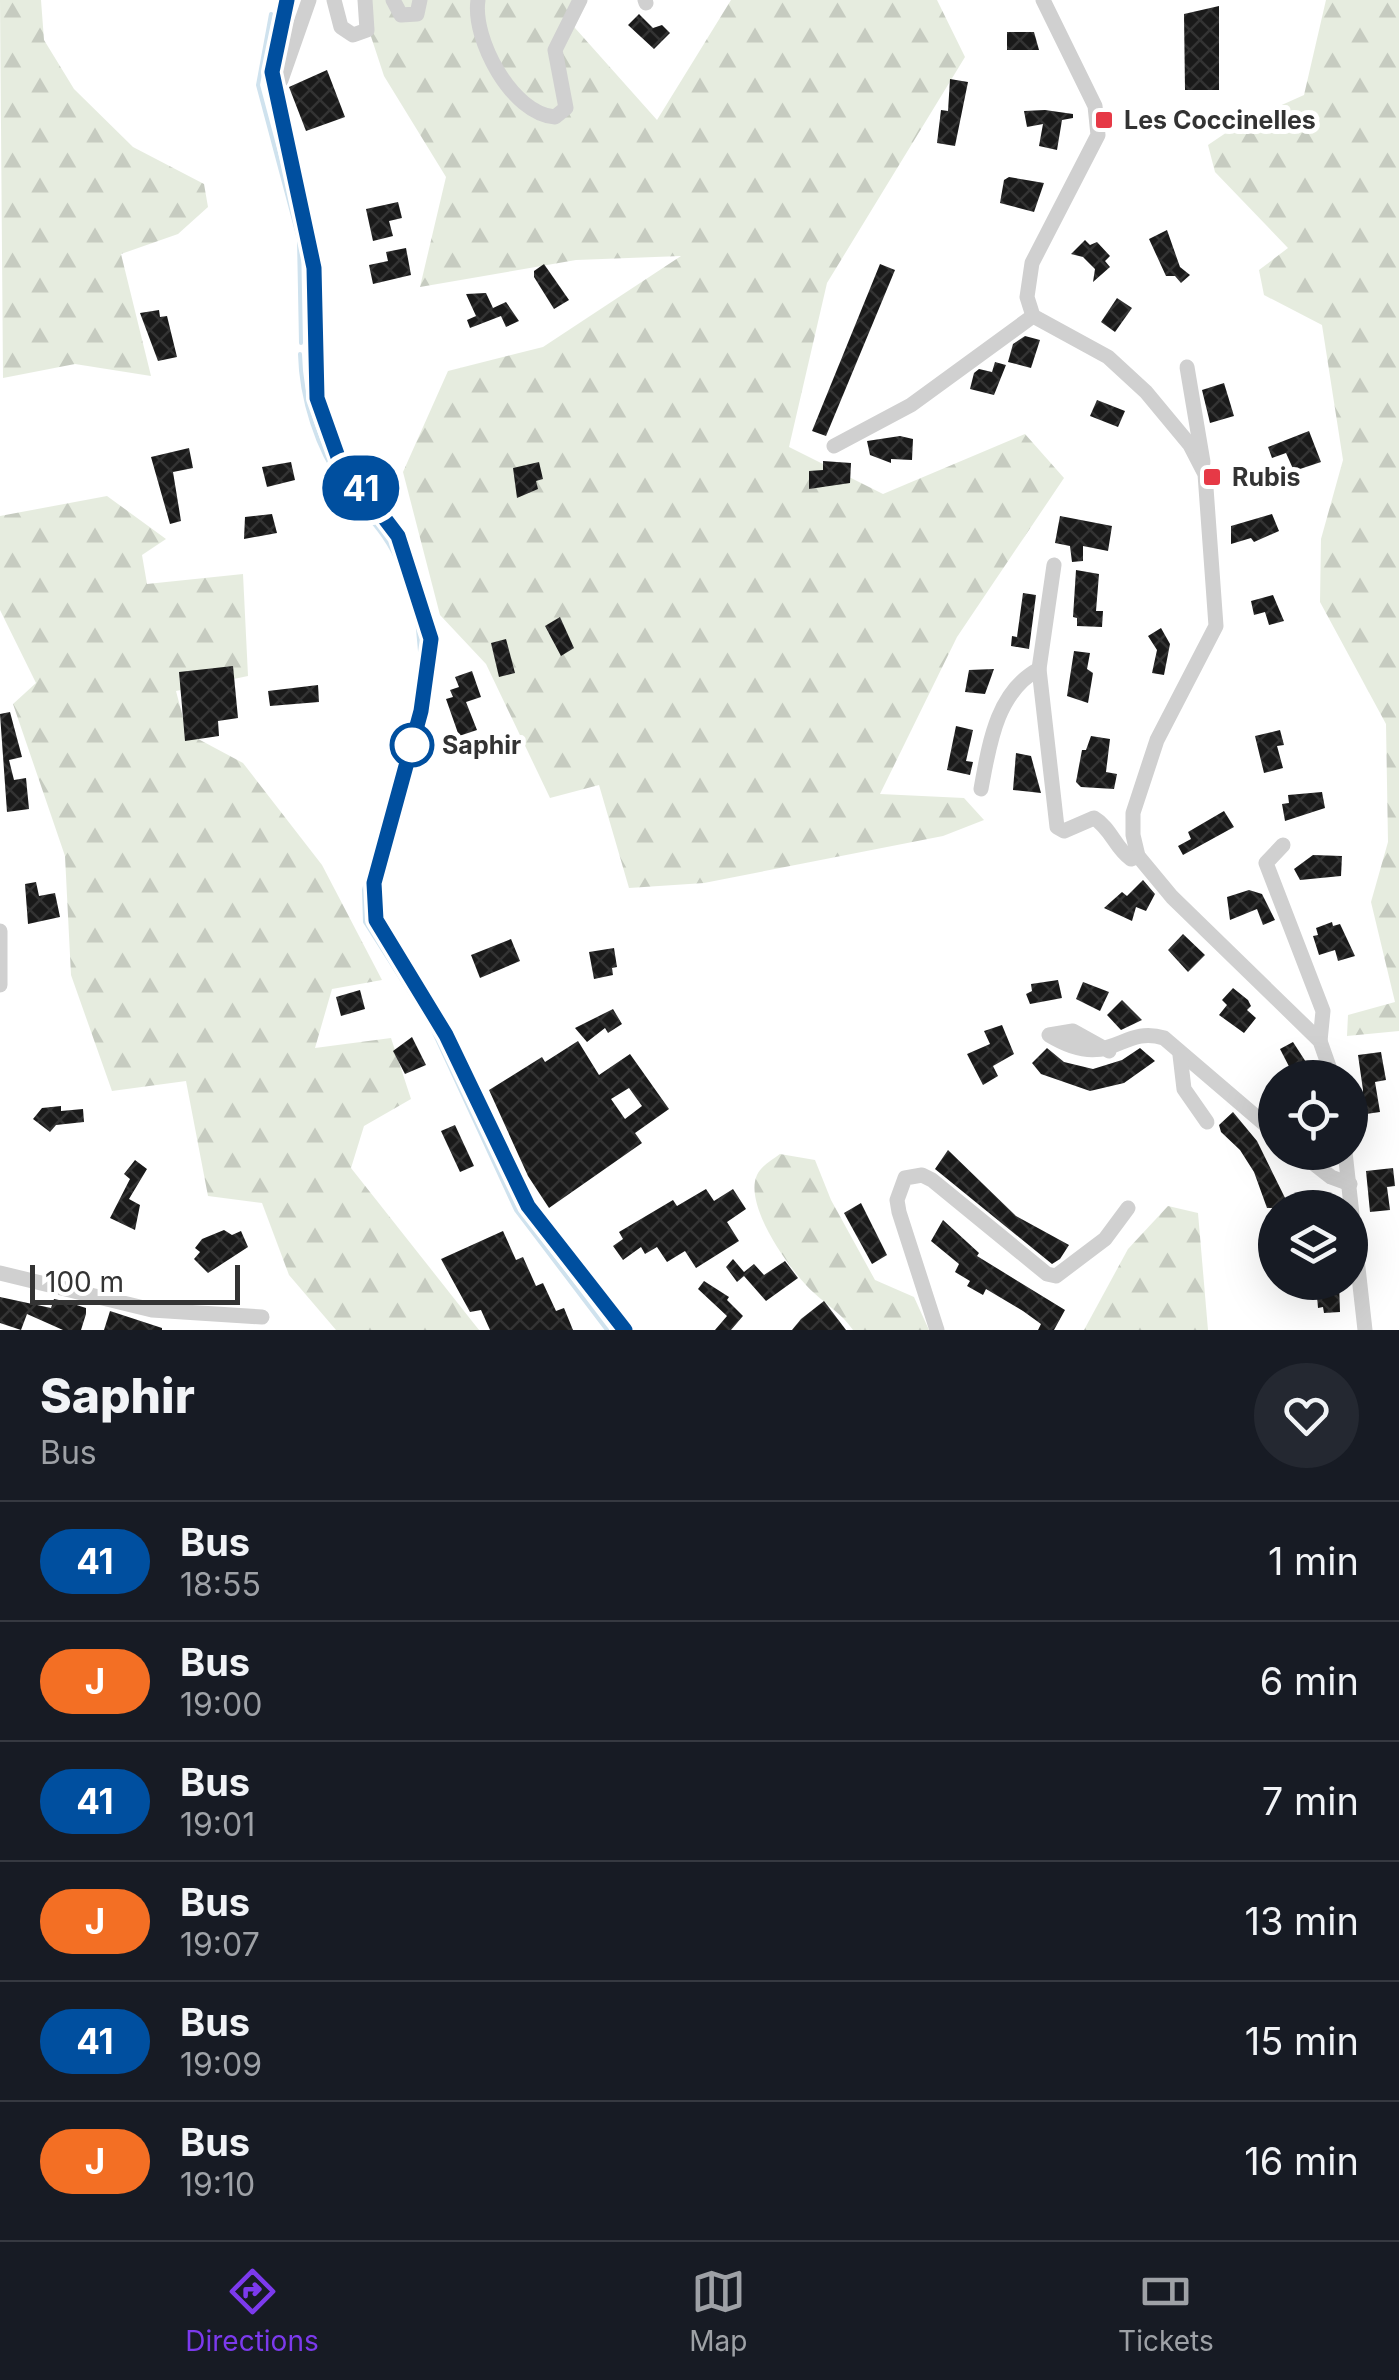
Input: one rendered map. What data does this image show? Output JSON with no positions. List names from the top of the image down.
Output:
{
  "places": {
    "transit": ["Les Coccinelles", "Rubis"],
    "other": ["Saphir"]
  },
  "lines": ["bus line 41"],
  "scale_bar": "100 m",
  "page": {
    "on_map": "41",
    "scale": "100 m",
    "heading": ["Saphir", "Bus"],
    "list": [
      {
        "mark": "41",
        "name": "Bus",
        "note": "18:55",
        "value": "1 min"
      },
      {
        "mark": "J",
        "name": "Bus",
        "note": "19:00",
        "value": "6 min"
      },
      {
        "mark": "41",
        "name": "Bus",
        "note": "19:01",
        "value": "7 min"
      },
      {
        "mark": "J",
        "name": "Bus",
        "note": "19:07",
        "value": "13 min"
      },
      {
        "mark": "41",
        "name": "Bus",
        "note": "19:09",
        "value": "15 min"
      },
      {
        "mark": "J",
        "name": "Bus",
        "note": "19:10",
        "value": "16 min"
      }
    ],
    "tabs": ["Directions", "Map", "Tickets"]
  }
}
